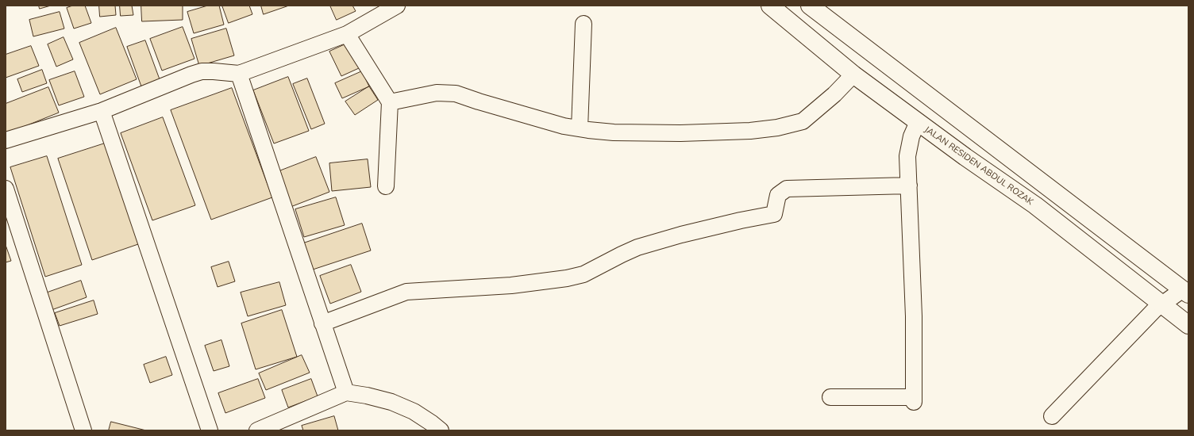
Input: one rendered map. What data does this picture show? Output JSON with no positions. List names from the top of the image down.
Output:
{
  "streets": {
    "highway": ["JALAN RESIDEN ABDUL ROZAK"]
  }
}
